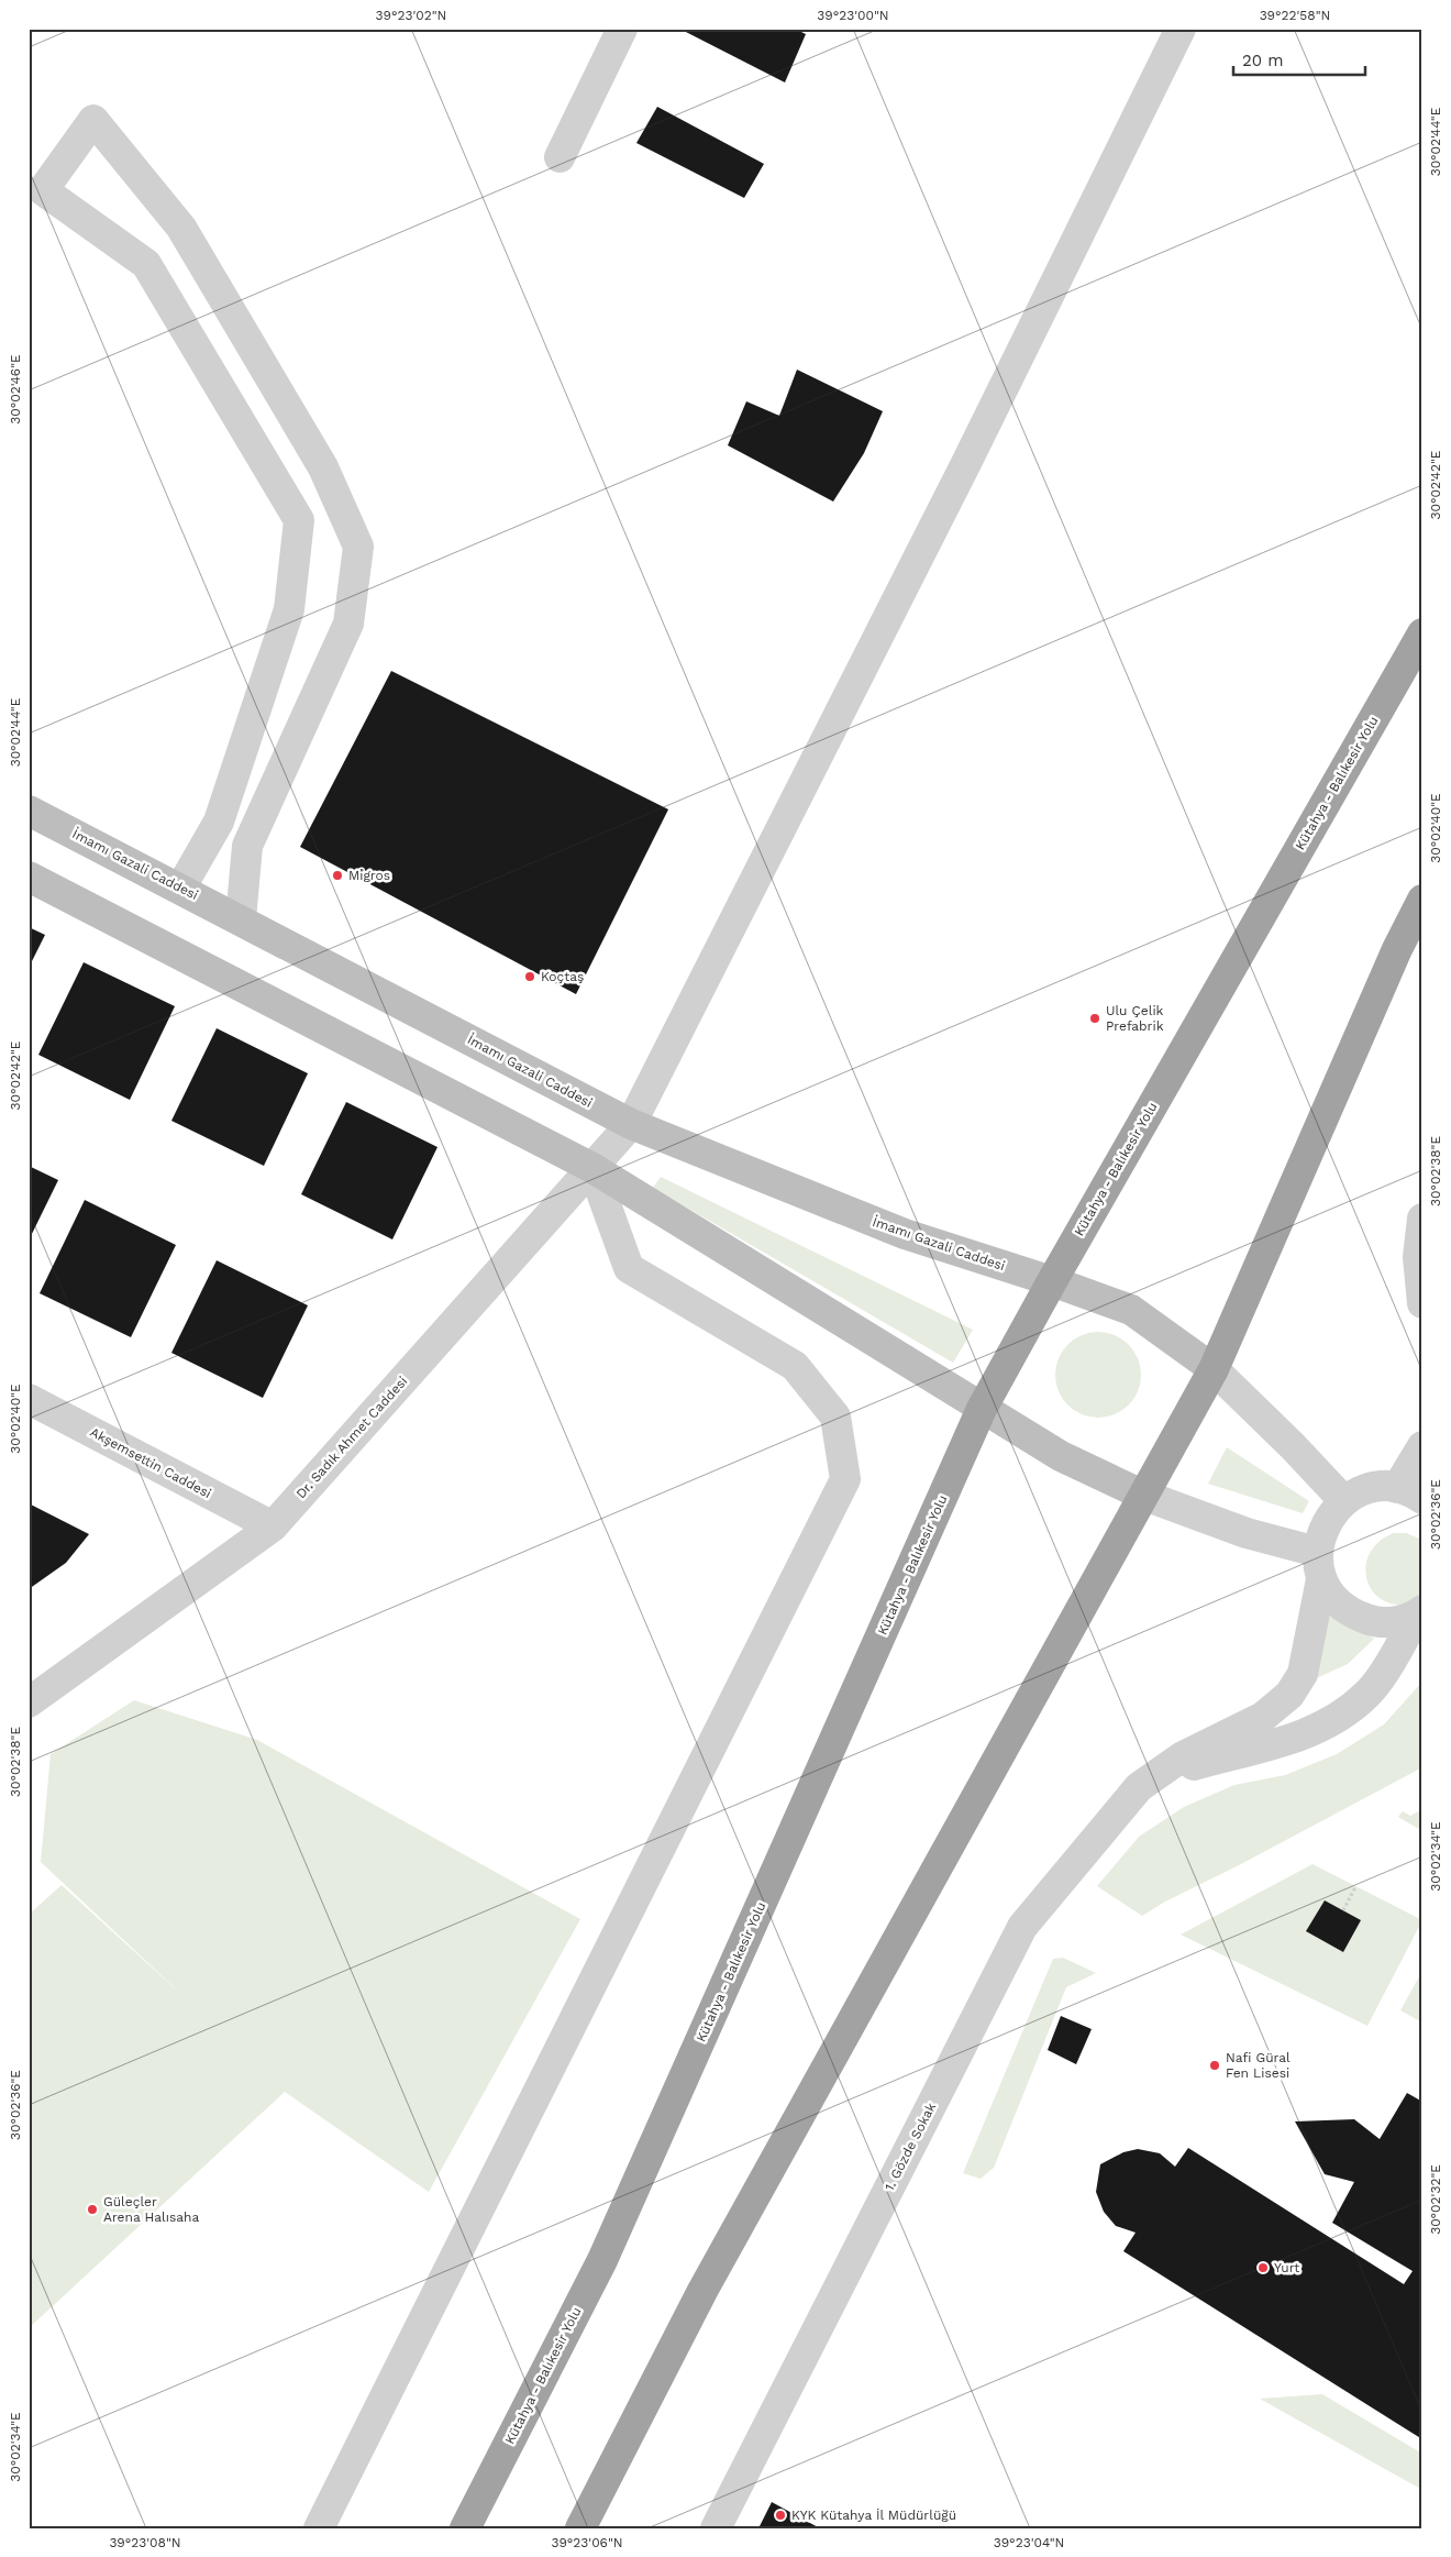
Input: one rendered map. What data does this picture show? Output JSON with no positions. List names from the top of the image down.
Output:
{
  "streets": {
    "highway": ["Kütahya - Balıkesir Yolu"],
    "main road": ["İmamı Gazali Caddesi"],
    "street": ["Dr. Sadık Ahmet Caddesi", "Akşemsettin Caddesi", "1. Gözde Sokak"]
  },
  "crossings": [
    ["Kütahya - Balıkesir Yolu", "İmamı Gazali Caddesi"],
    ["İmamı Gazali Caddesi", "Dr. Sadık Ahmet Caddesi"],
    ["Dr. Sadık Ahmet Caddesi", "Akşemsettin Caddesi"]
  ],
  "places": [
    "Migros",
    "Koçtaş",
    "Ulu Çelik Prefabrik",
    "Nafi Güral Fen Lisesi",
    "Güleçler Arena Halısaha",
    "Yurt",
    "KYK Kütahya İl Müdürlüğü"
  ],
  "scale_bar": "20 m",
  "coordinates": [
    "39°23'02\"N",
    "39°23'00\"N",
    "39°22'58\"N",
    "30°02'44\"E",
    "30°02'46\"E",
    "30°02'42\"E",
    "30°02'40\"E",
    "30°02'38\"E",
    "30°02'36\"E",
    "30°02'34\"E",
    "30°02'32\"E",
    "39°23'08\"N",
    "39°23'06\"N",
    "39°23'04\"N"
  ]
}
